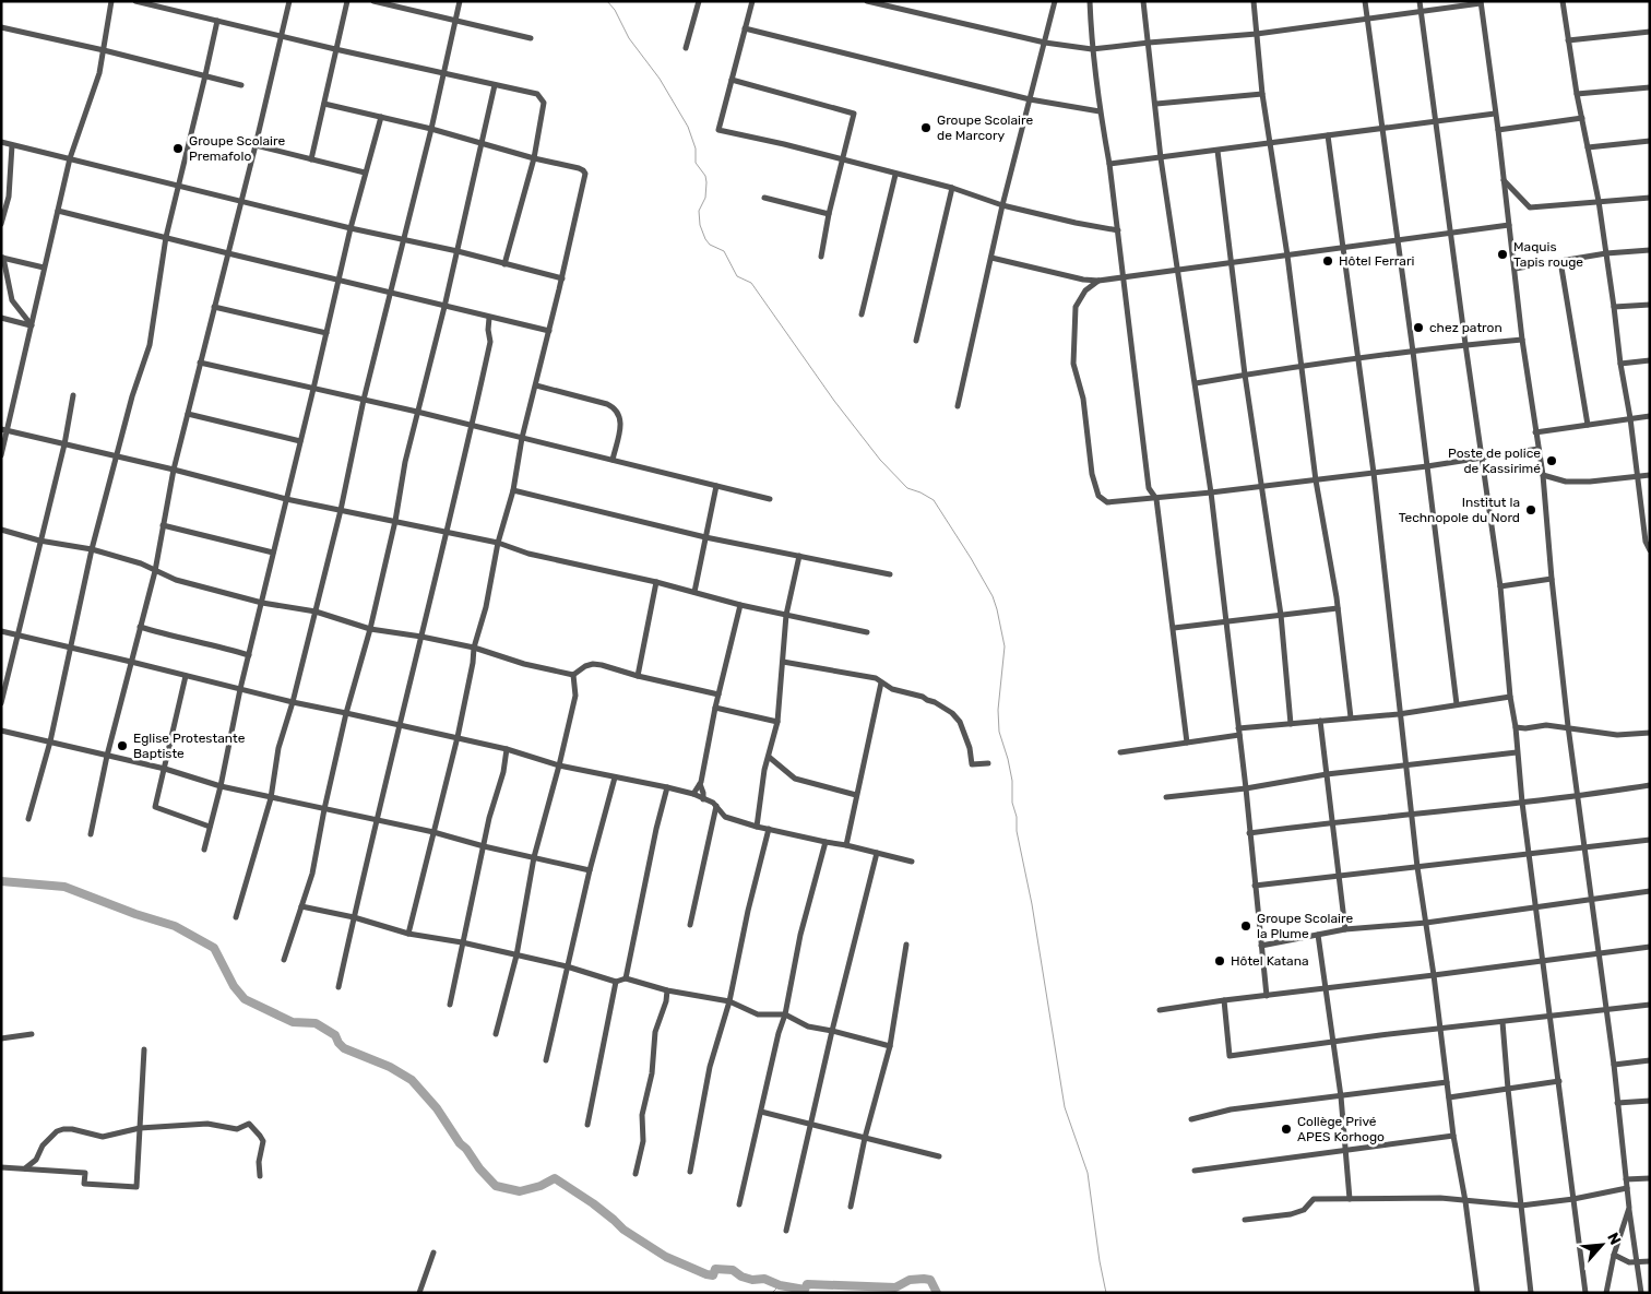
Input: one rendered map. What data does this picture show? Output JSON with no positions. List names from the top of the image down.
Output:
{
  "places": [
    "Groupe Scolaire de Marcory",
    "Groupe Scolaire Premafolo",
    "Maquis Tapis rouge",
    "Hôtel Ferrari",
    "chez patron",
    "Poste de police de Kassirimé",
    "Institut la Technopole du Nord",
    "Eglise Protestante Baptiste",
    "Groupe Scolaire la Plume",
    "Hôtel Katana",
    "Collège Privé APES Korhogo"
  ],
  "north": "top right"
}
